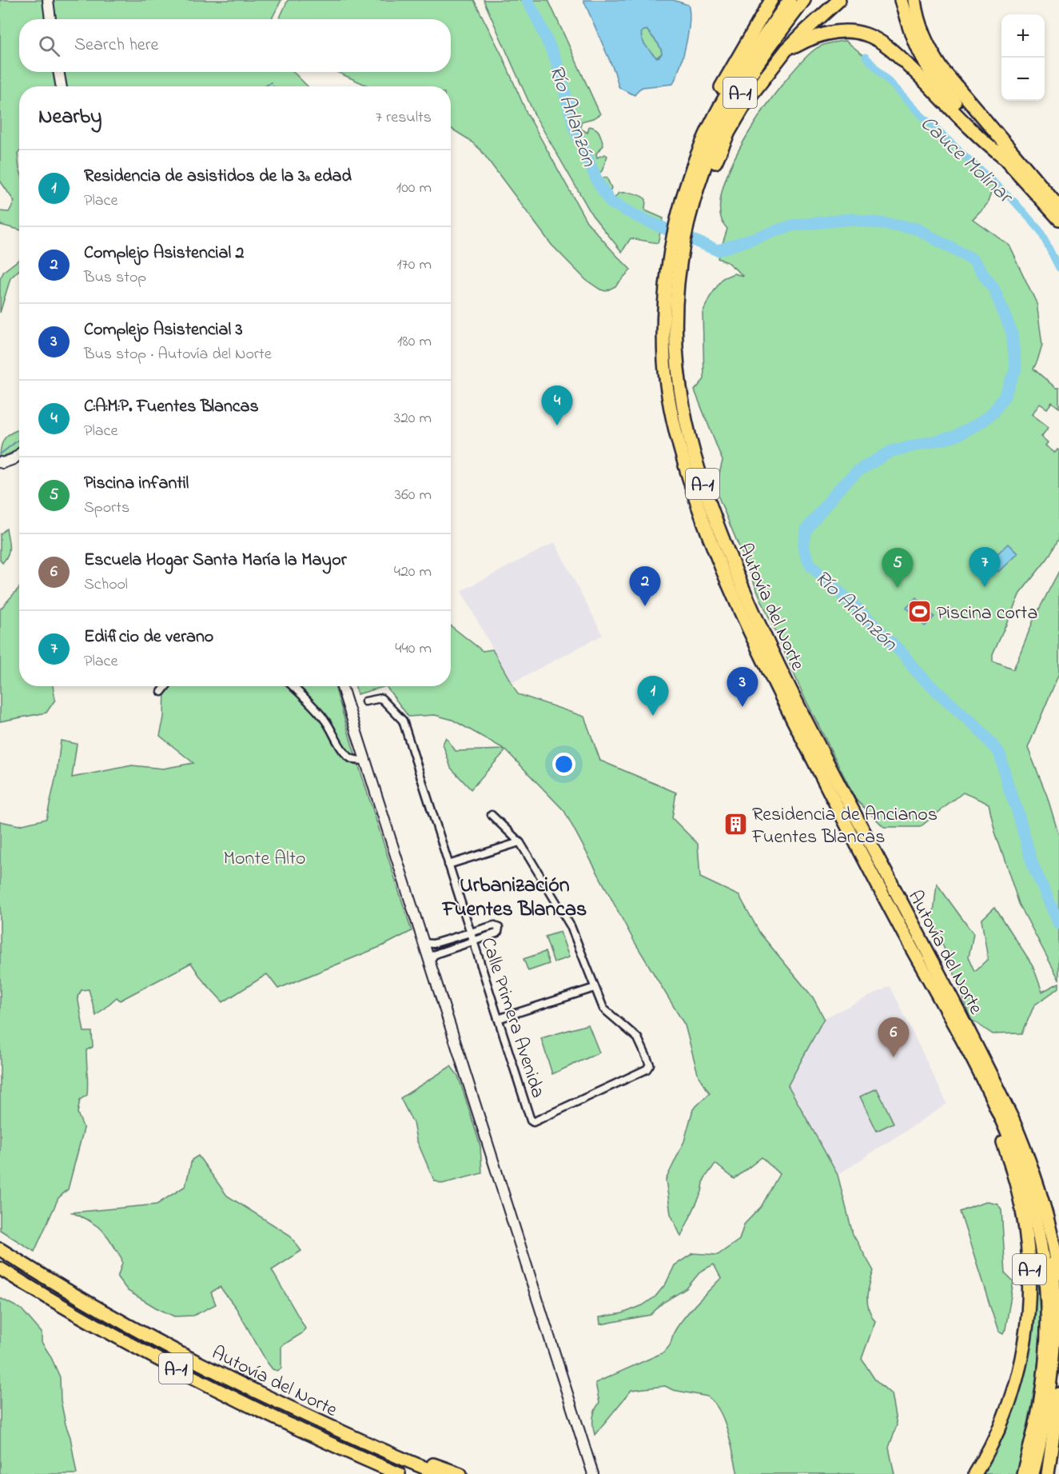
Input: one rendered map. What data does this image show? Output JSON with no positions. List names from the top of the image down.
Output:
{
  "streets": {
    "highway": ["A-1", "Autovía del Norte"],
    "street": ["Calle Primera Avenida"]
  },
  "crossings": [
    ["A-1", "Autovía del Norte"]
  ],
  "districts": ["Urbanización Fuentes Blancas"],
  "water": ["Río Arlanzón", "Cauce Molinar"],
  "parks": ["Monte Alto"],
  "places": {
    "sports": ["Piscina corta"],
    "building": ["Residencia de Ancianos Fuentes Blancas"]
  },
  "page": {
    "map_buttons": ["+", "−"],
    "search": "Search here",
    "heading": ["Nearby", "7 results"],
    "list": [
      {
        "mark": "1",
        "name": "Residencia de asistidos de la 3ª edad",
        "note": "Place",
        "value": "100 m"
      },
      {
        "mark": "2",
        "name": "Complejo Asistencial 2",
        "note": "Bus stop",
        "value": "170 m"
      },
      {
        "mark": "3",
        "name": "Complejo Asistencial 3",
        "note": "Bus stop · Autovía del Norte",
        "value": "180 m"
      },
      {
        "mark": "4",
        "name": "C:A:M:P. Fuentes Blancas",
        "note": "Place",
        "value": "320 m"
      },
      {
        "mark": "5",
        "name": "Piscina infantil",
        "note": "Sports",
        "value": "360 m"
      },
      {
        "mark": "6",
        "name": "Escuela Hogar Santa María la Mayor",
        "note": "School",
        "value": "420 m"
      },
      {
        "mark": "7",
        "name": "Edificio de verano",
        "note": "Place",
        "value": "440 m"
      }
    ],
    "pins": [
      "4",
      "7",
      "5",
      "2",
      "3",
      "1",
      "6"
    ]
  }
}
